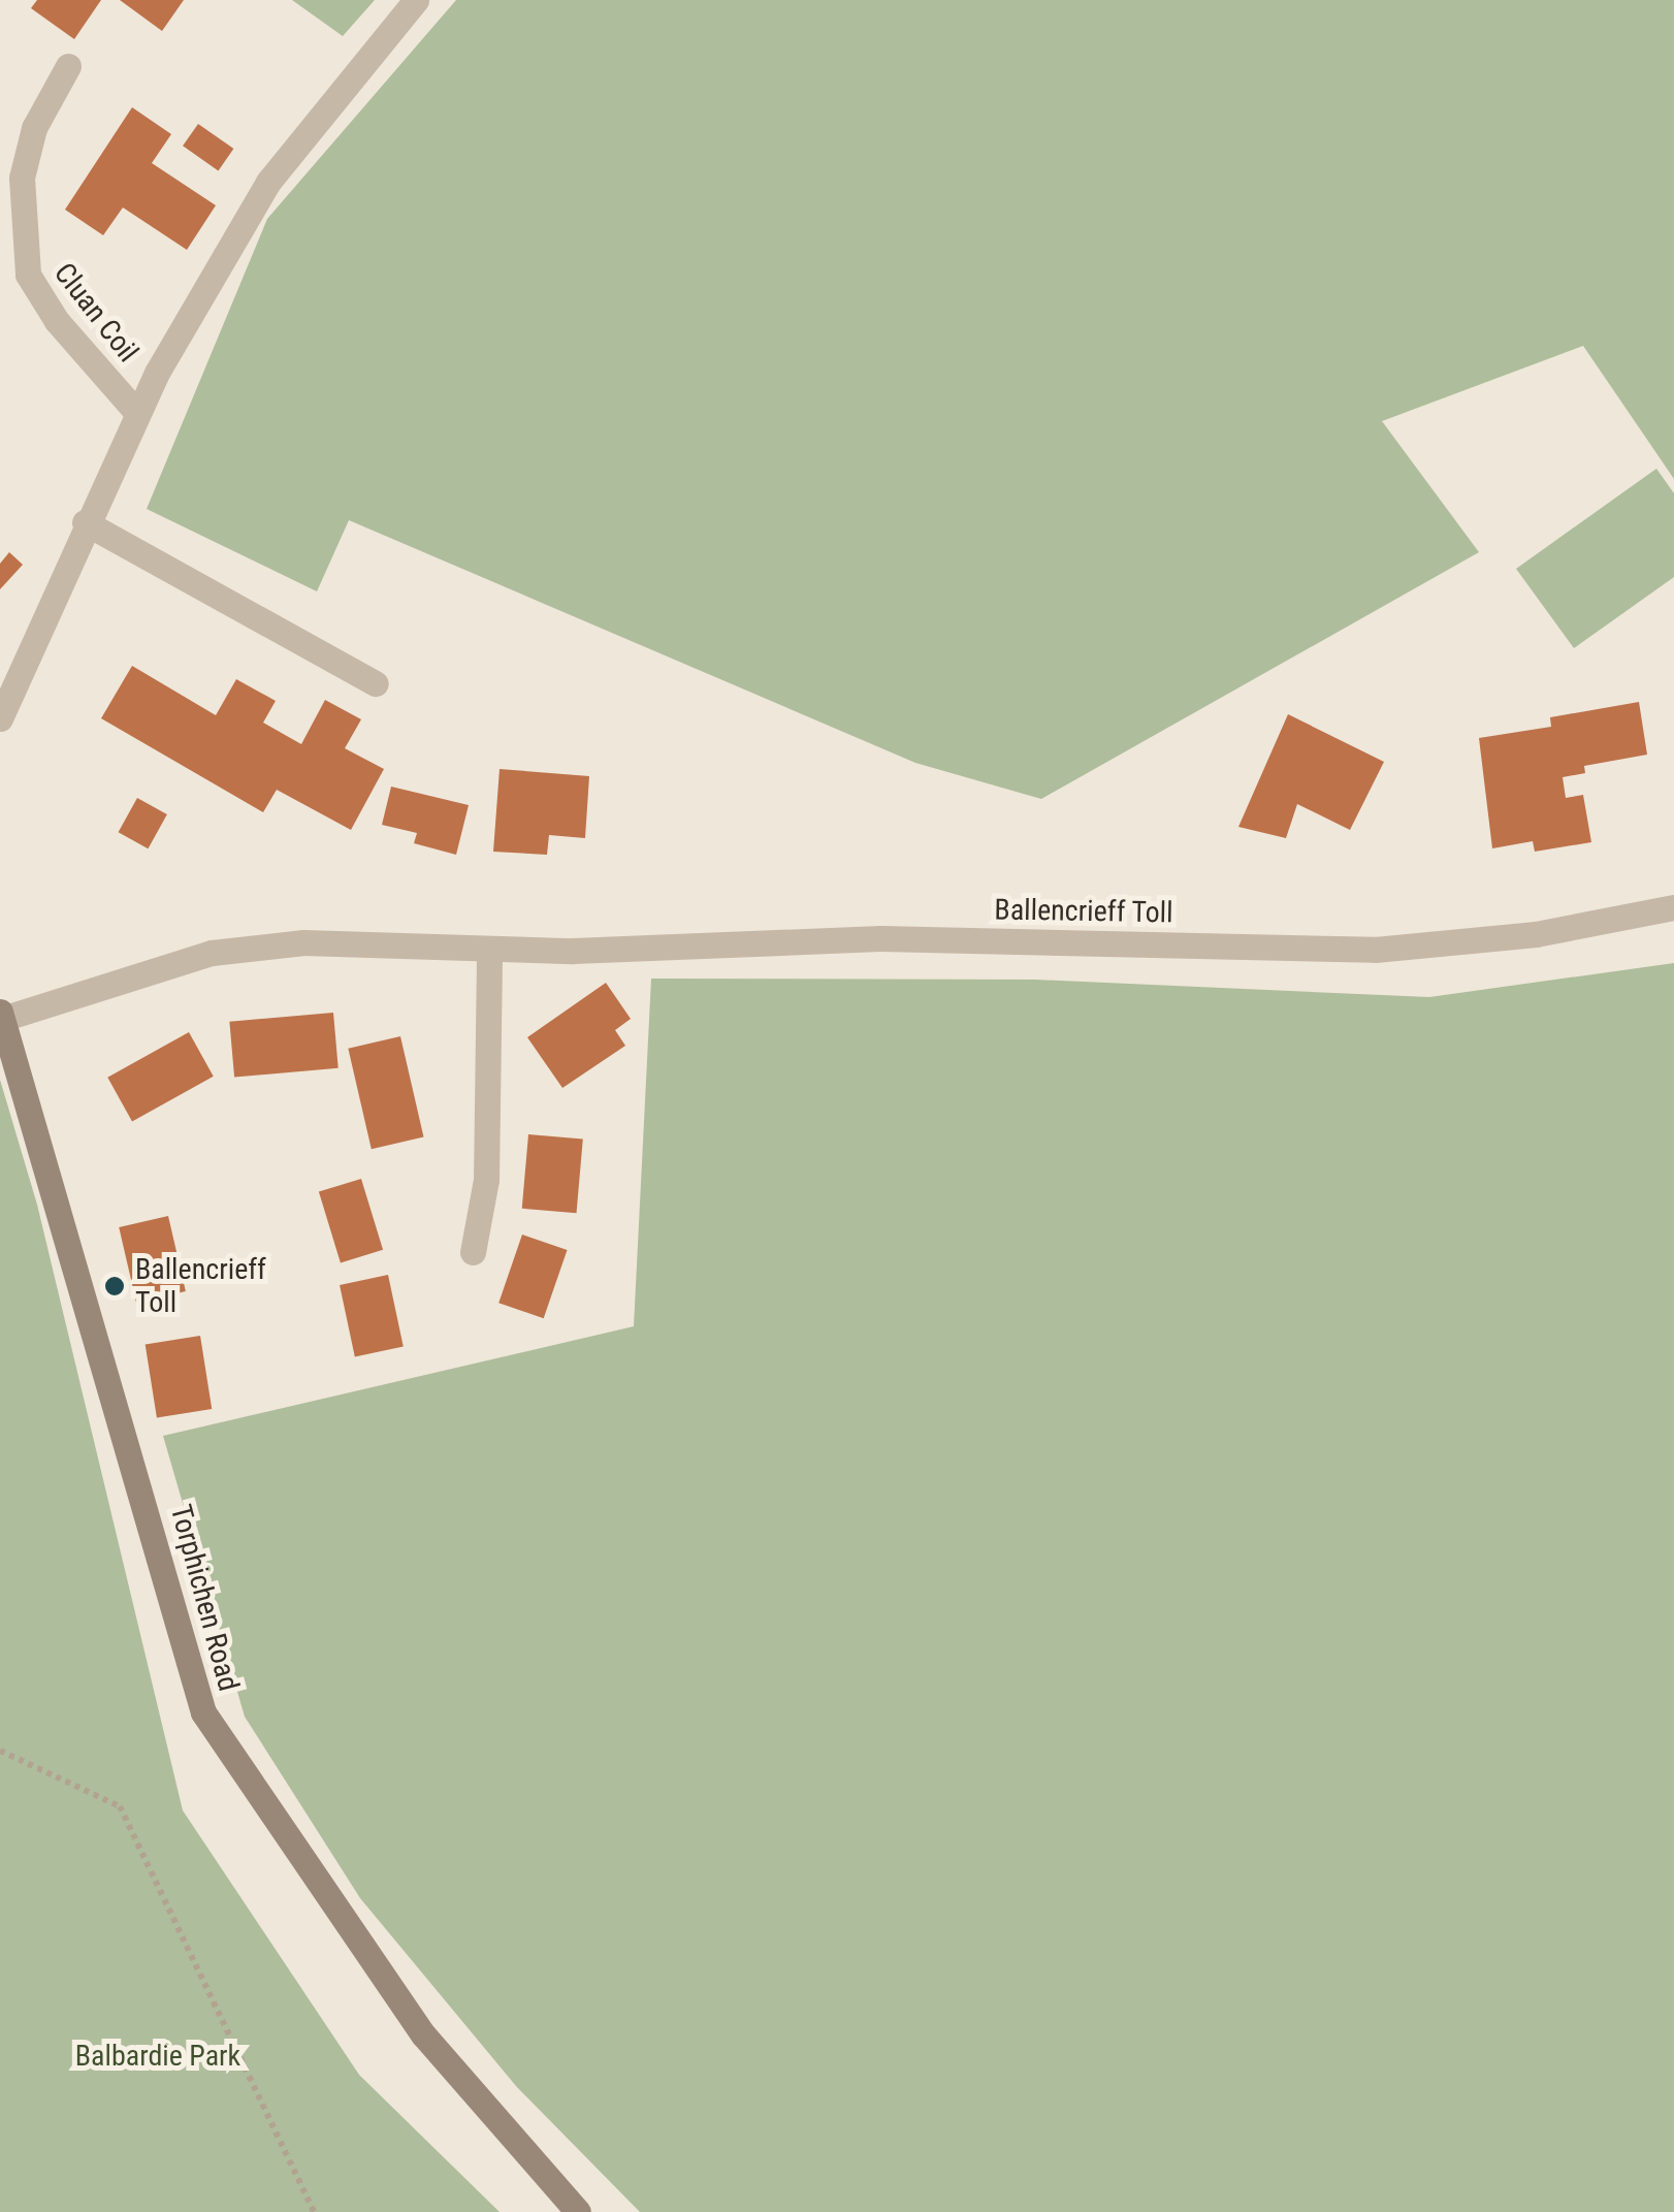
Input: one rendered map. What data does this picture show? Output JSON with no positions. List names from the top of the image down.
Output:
{
  "streets": {
    "main road": ["Torphichen Road"],
    "street": ["Cluan Coil", "Ballencrieff Toll"]
  },
  "crossings": [
    ["Ballencrieff Toll", "Torphichen Road"]
  ],
  "parks": ["Balbardie Park"],
  "places": ["Ballencrieff Toll"]
}
